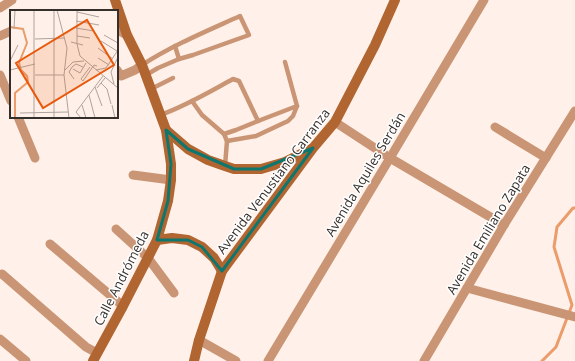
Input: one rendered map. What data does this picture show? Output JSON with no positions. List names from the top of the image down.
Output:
{
  "streets": {
    "main road": ["Avenida Venustiano Carranza", "Calle Andrómeda"],
    "street": ["Avenida Aquiles Serdán", "Avenida Emiliano Zapata"]
  }
}
